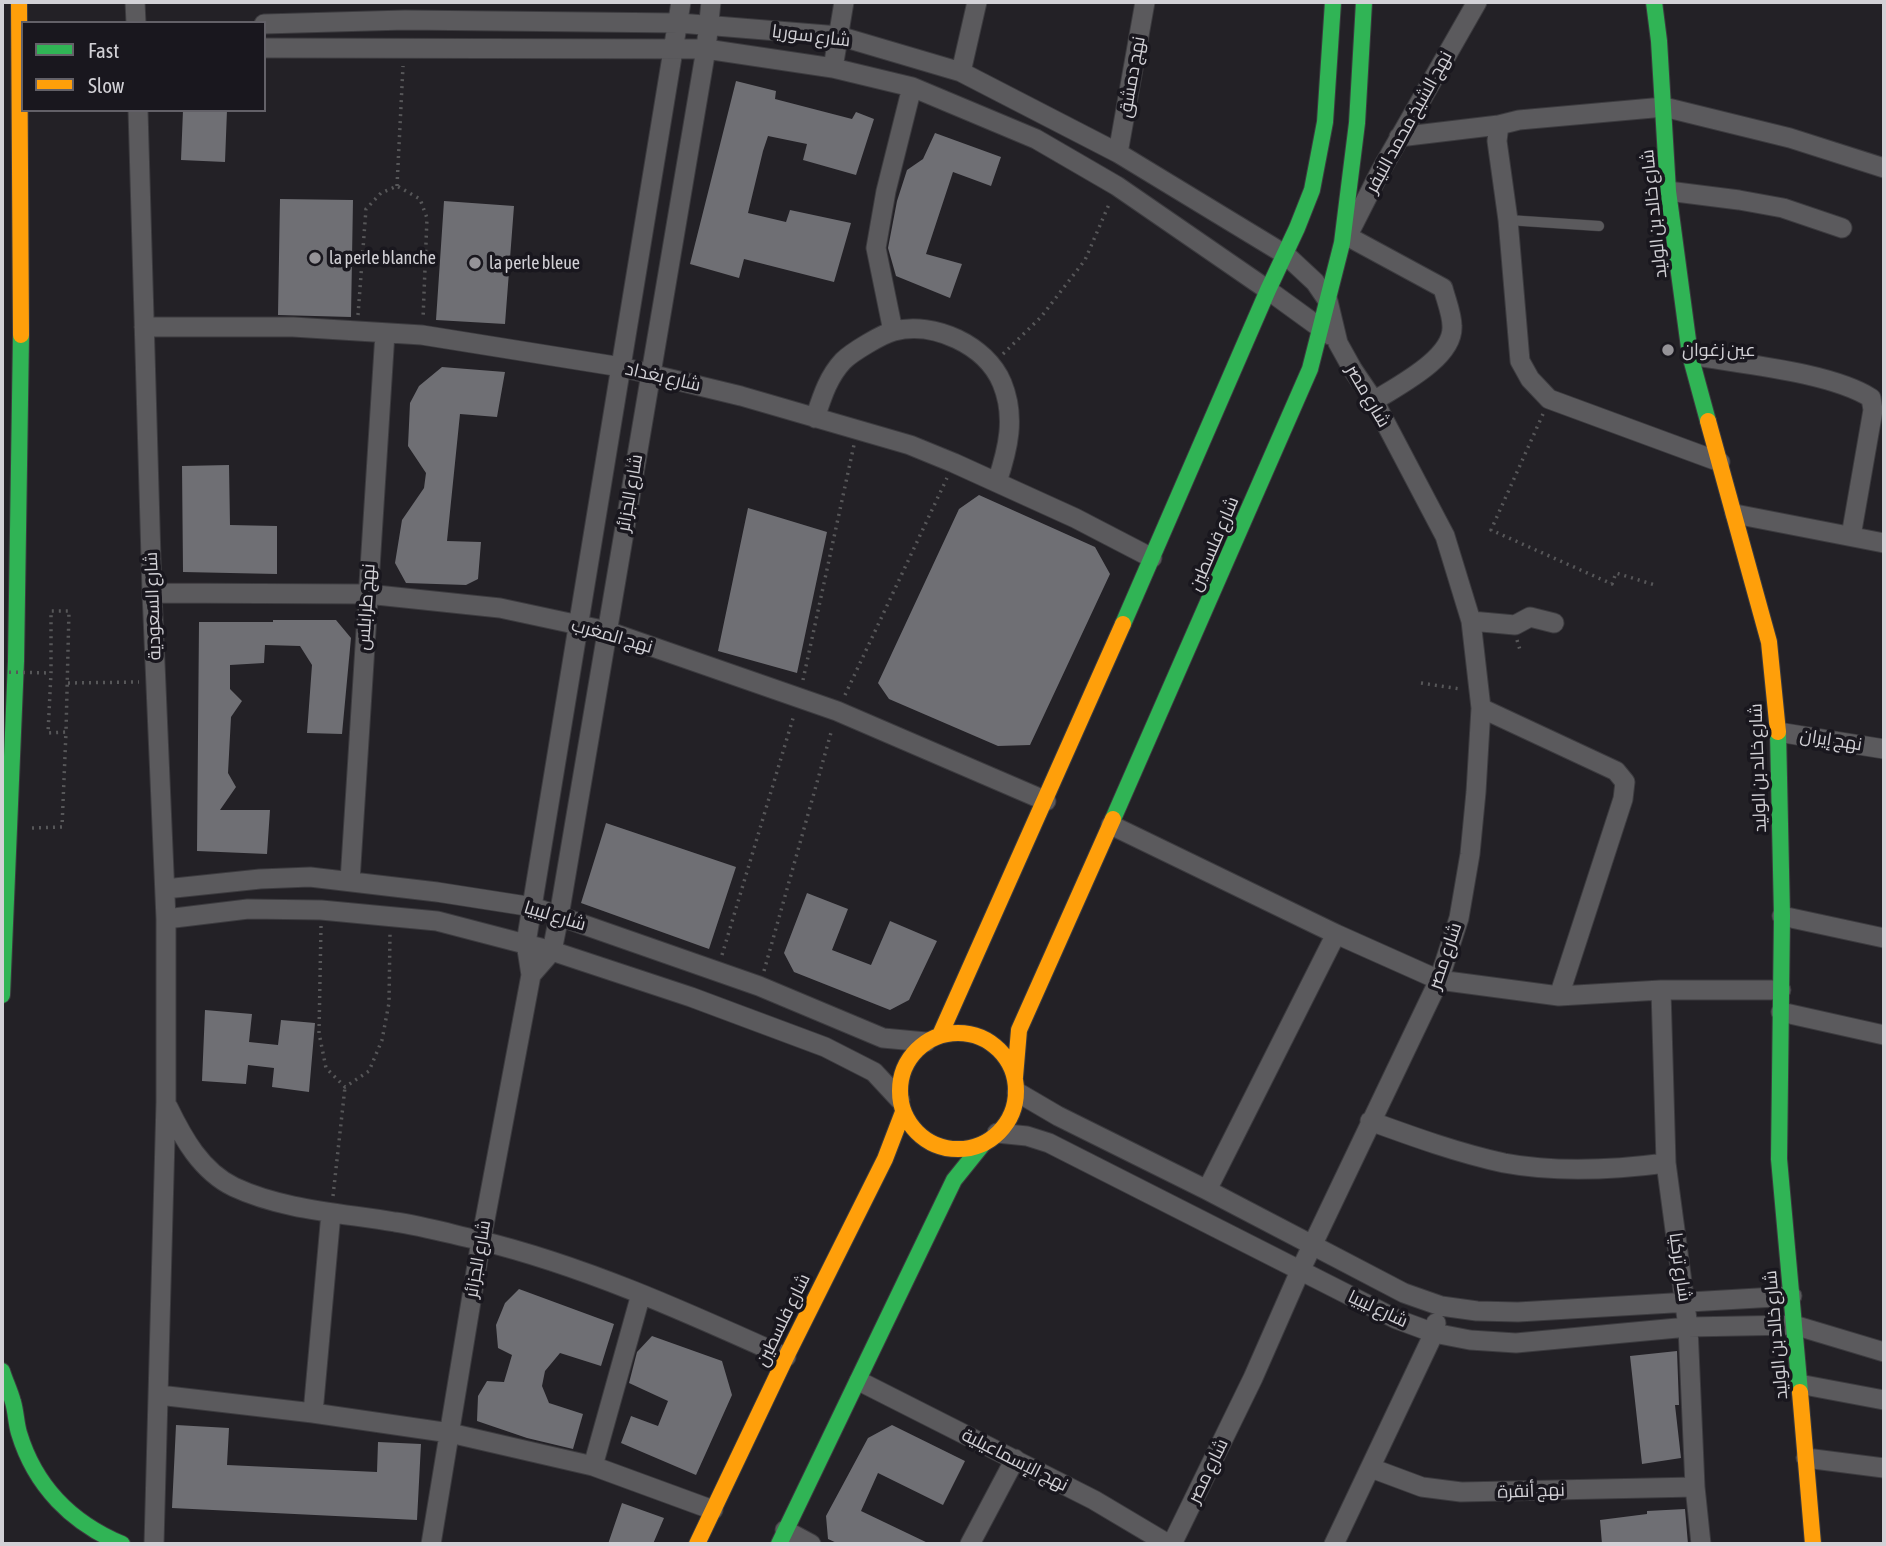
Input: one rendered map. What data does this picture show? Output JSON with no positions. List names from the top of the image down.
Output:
{
  "streets": {
    "main road": ["شارع خالد بن الوليد", "شارع فلسطين"],
    "street": [
      "شارع سوريا",
      "نهج دمشق",
      "نهج الشيخ محمد النيفر",
      "شارع بغداد",
      "شارع مصر",
      "شارع الجزائر",
      "شارع السعودية",
      "نهج طرابلس",
      "نهج المغرب",
      "نهج إيران",
      "شارع ليبيا",
      "شارع تركيا",
      "نهج الإسماعيلية",
      "نهج أنقرة"
    ]
  },
  "crossings": [
    ["شارع سوريا", "نهج دمشق"],
    ["شارع سوريا", "شارع مصر"],
    ["شارع سوريا", "شارع الجزائر"],
    ["شارع سوريا", "شارع فلسطين"],
    ["نهج الشيخ محمد النيفر", "شارع فلسطين"],
    ["شارع خالد بن الوليد", "نهج إيران"],
    ["شارع خالد بن الوليد", "شارع ليبيا"],
    ["شارع بغداد", "شارع الجزائر"],
    ["شارع بغداد", "شارع السعودية"],
    ["شارع بغداد", "نهج طرابلس"],
    ["شارع مصر", "شارع فلسطين"],
    ["شارع مصر", "شارع ليبيا"],
    ["شارع مصر", "نهج الإسماعيلية"],
    ["شارع الجزائر", "نهج المغرب"],
    ["شارع الجزائر", "شارع ليبيا"],
    ["شارع فلسطين", "شارع ليبيا"],
    ["شارع السعودية", "نهج المغرب"],
    ["شارع السعودية", "شارع ليبيا"],
    ["نهج طرابلس", "نهج المغرب"],
    ["نهج طرابلس", "شارع ليبيا"],
    ["شارع ليبيا", "شارع تركيا"],
    ["شارع تركيا", "نهج أنقرة"]
  ],
  "places": ["la perle blanche", "la perle bleue", "عين زغوان"],
  "legend": ["Fast", "Slow"]
}
